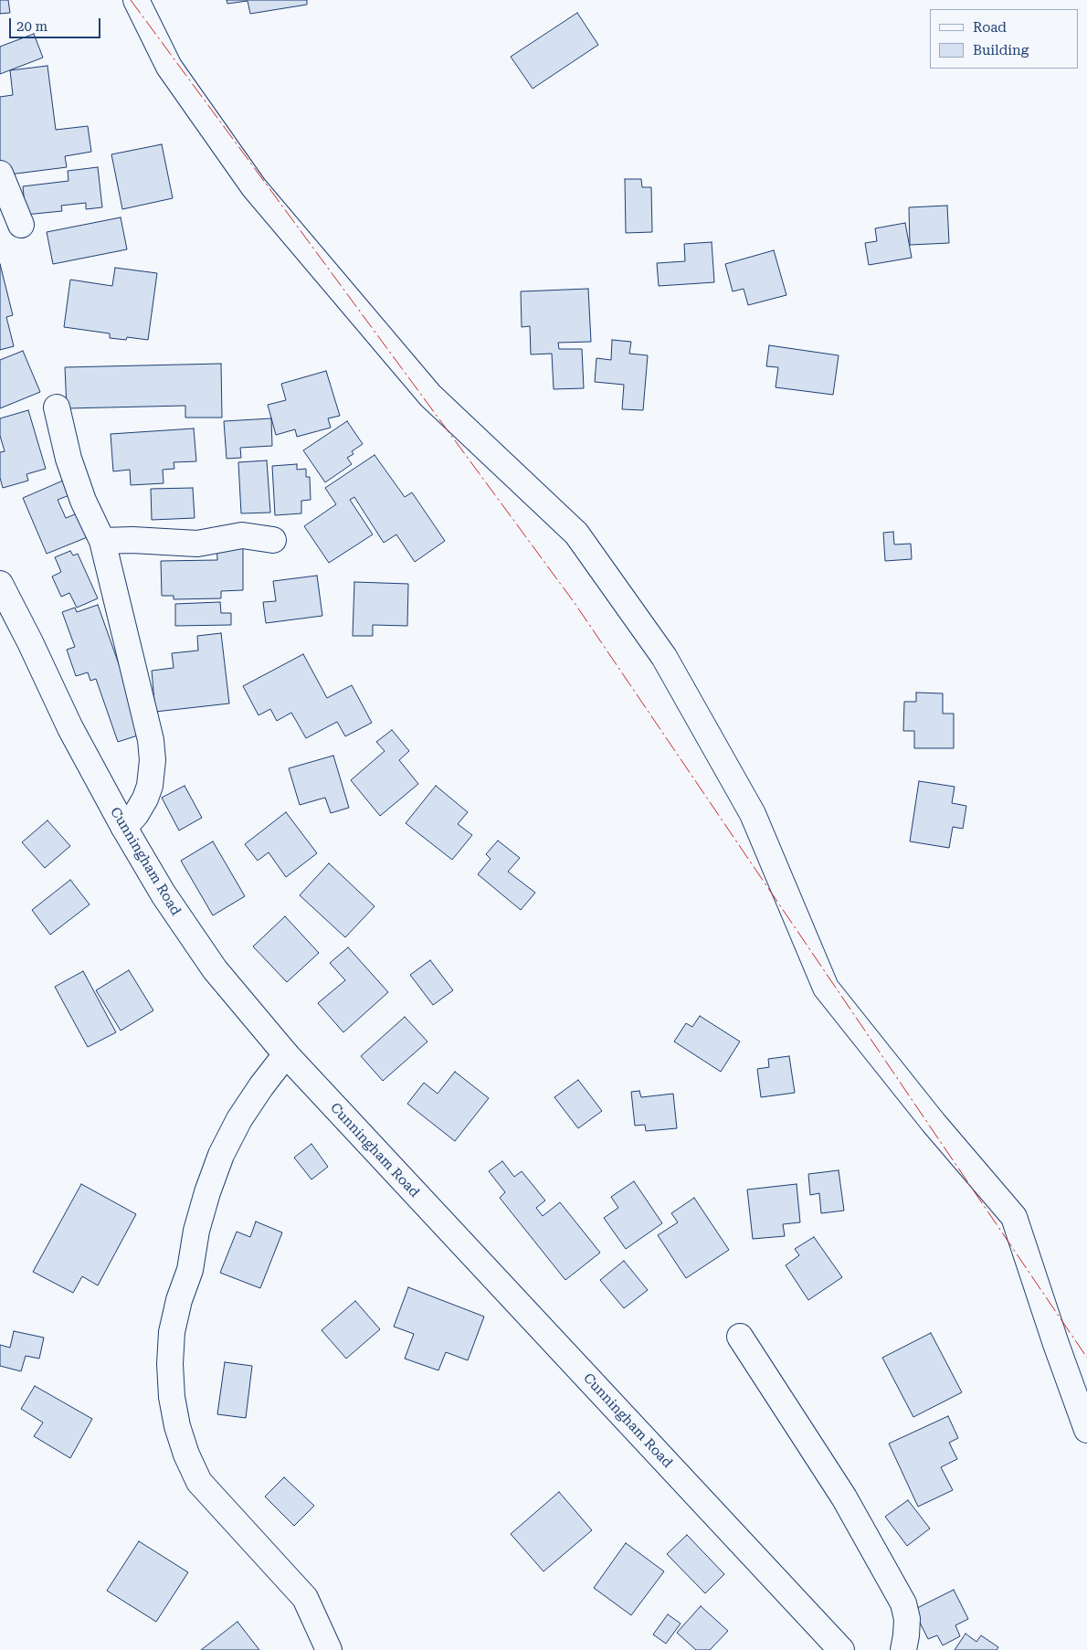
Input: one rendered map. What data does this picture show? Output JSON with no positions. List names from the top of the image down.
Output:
{
  "streets": {
    "street": ["Cunningham Road"]
  },
  "legend": ["Road", "Building"],
  "scale_bar": "20 m"
}
